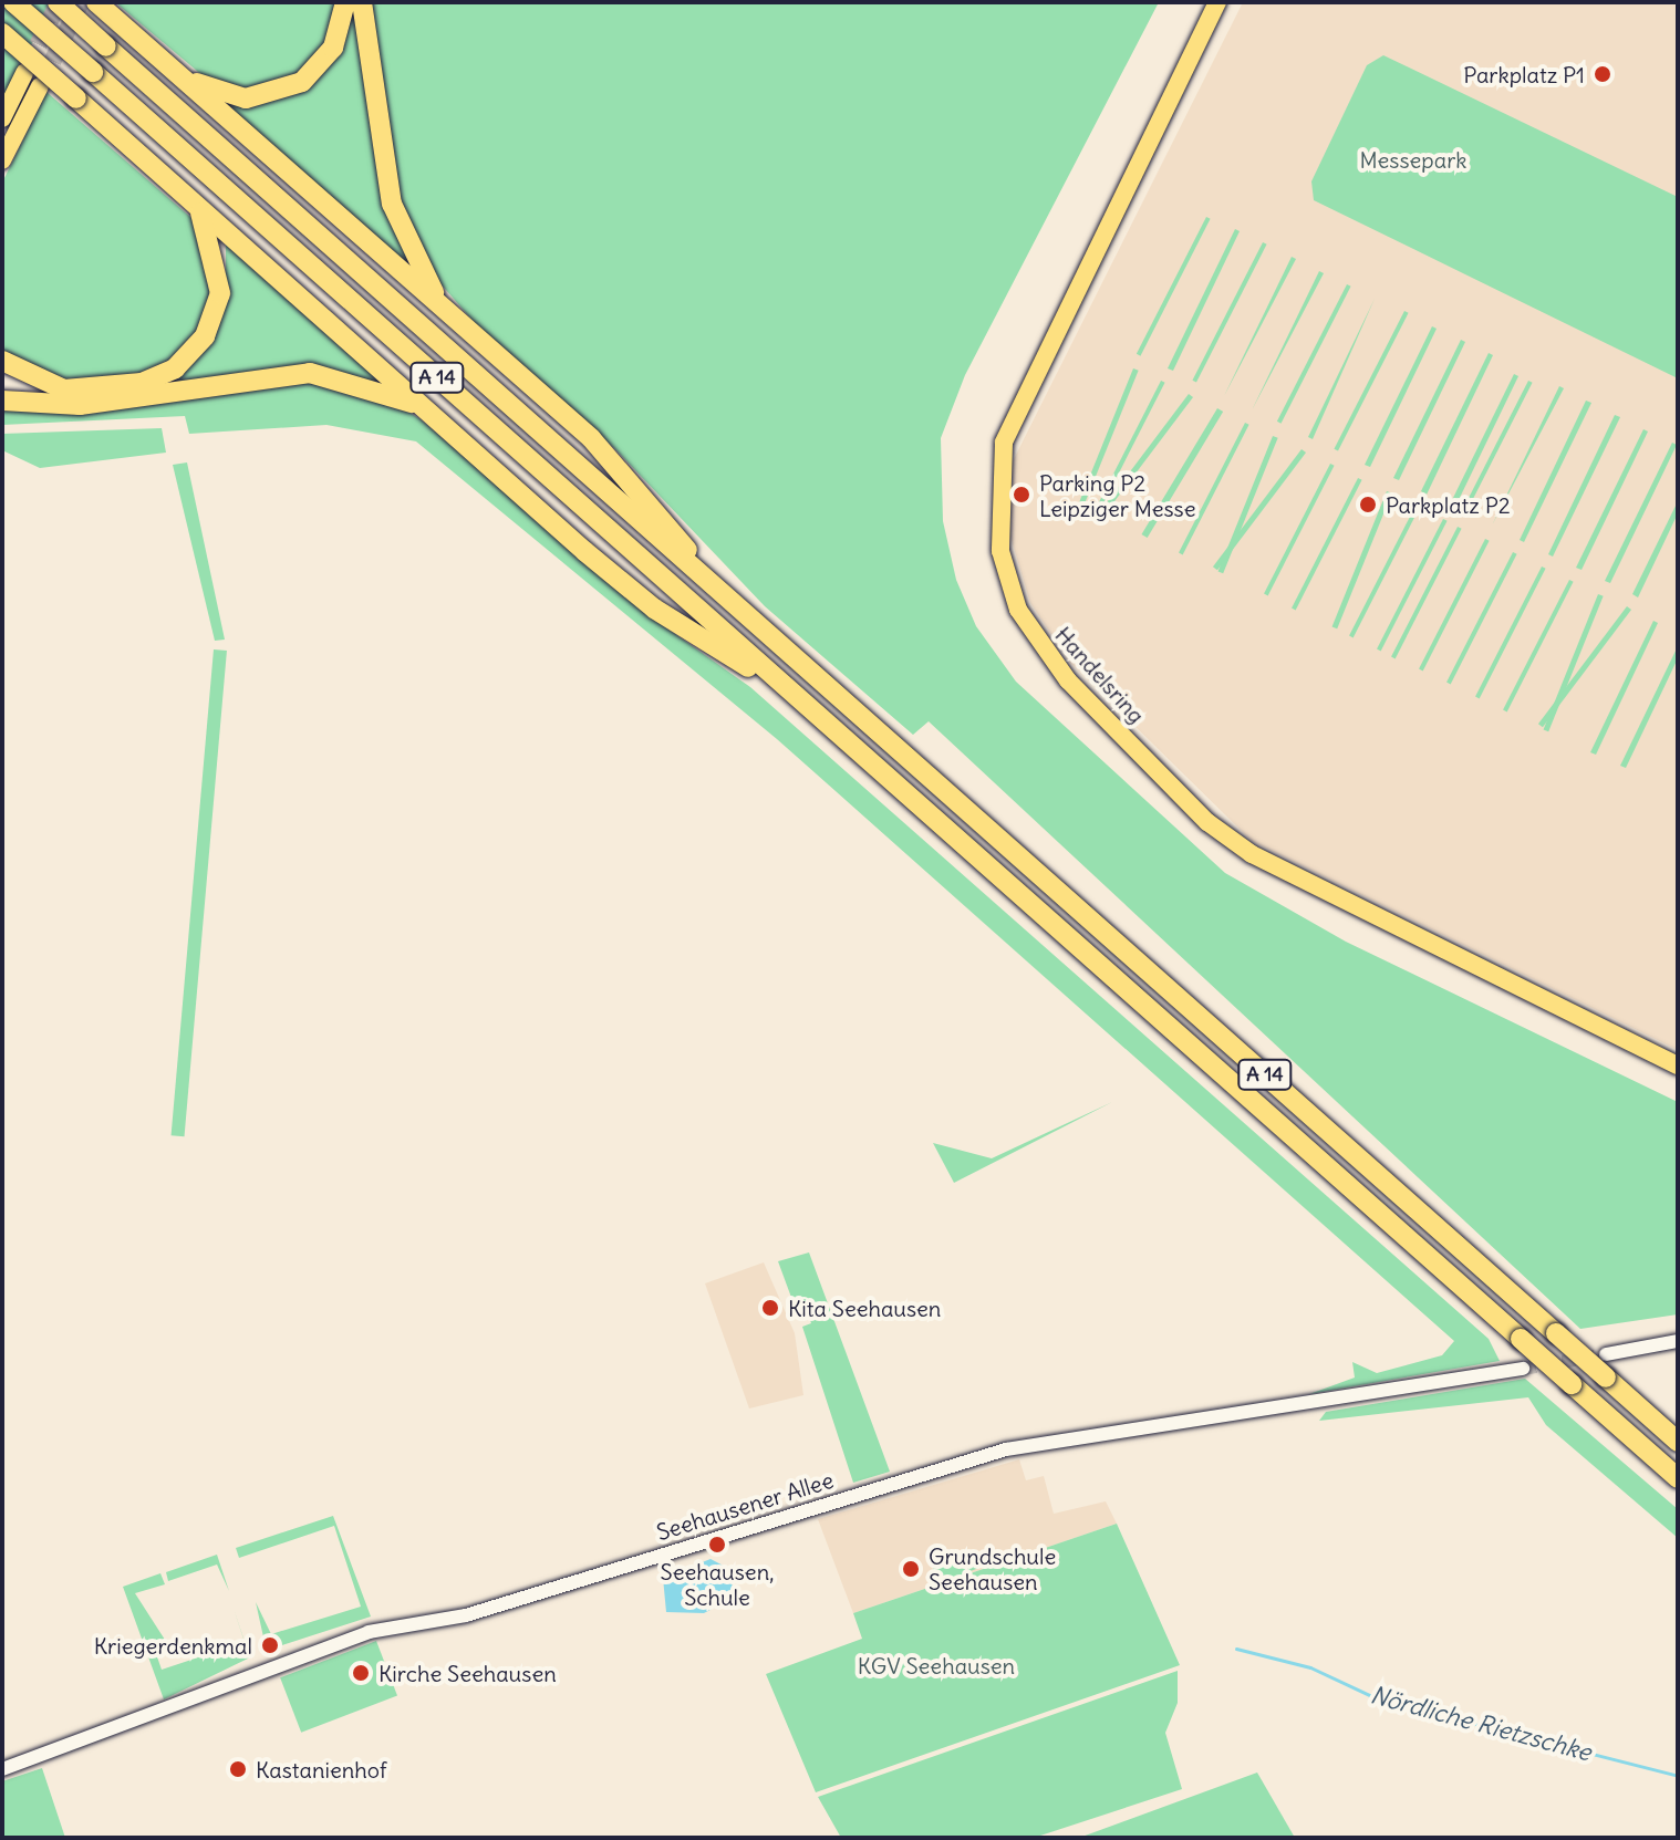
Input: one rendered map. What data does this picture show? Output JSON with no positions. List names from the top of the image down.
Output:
{
  "streets": {
    "highway": ["A 14"],
    "main road": ["Handelsring"],
    "street": ["Seehausener Allee"]
  },
  "water": ["Nördliche Rietzschke"],
  "parks": ["Messepark", "KGV Seehausen"],
  "places": [
    "Parkplatz P1",
    "Parking P2 Leipziger Messe",
    "Parkplatz P2",
    "Kita Seehausen",
    "Seehausen, Schule",
    "Grundschule Seehausen",
    "Kriegerdenkmal",
    "Kirche Seehausen",
    "Kastanienhof"
  ]
}
